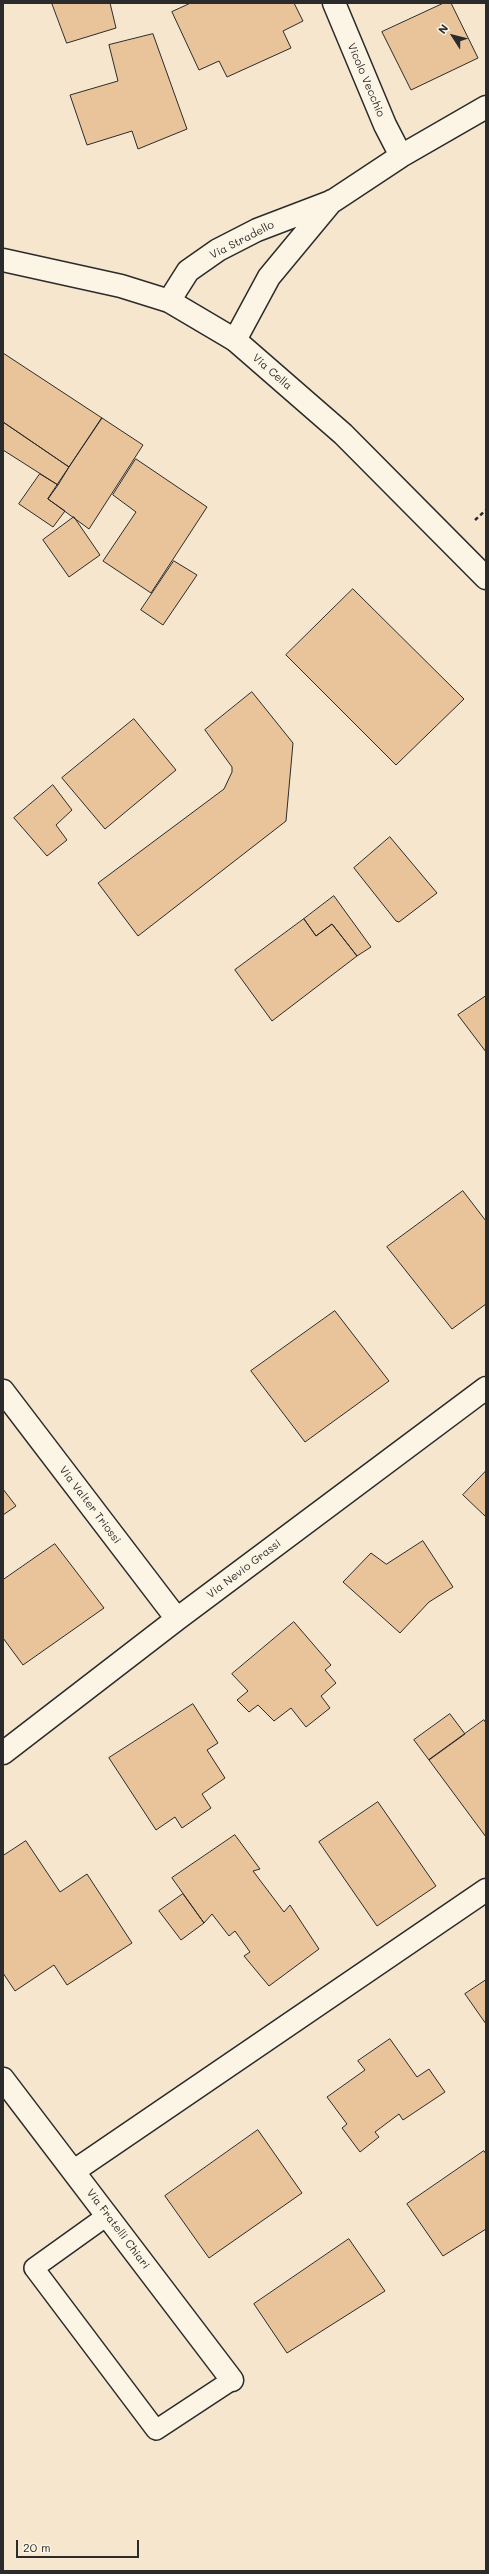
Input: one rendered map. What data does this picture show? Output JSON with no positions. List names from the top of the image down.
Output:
{
  "streets": {
    "street": [
      "Vicolo Vecchio",
      "Via Stradello",
      "Via Cella",
      "Via Valter Triossi",
      "Via Nevio Grassi",
      "Via Fratelli Chiari"
    ]
  },
  "crossings": [
    ["Vicolo Vecchio", "Via Stradello"],
    ["Via Stradello", "Via Cella"],
    ["Via Valter Triossi", "Via Nevio Grassi"]
  ],
  "scale_bar": "20 m",
  "north": "top left"
}
